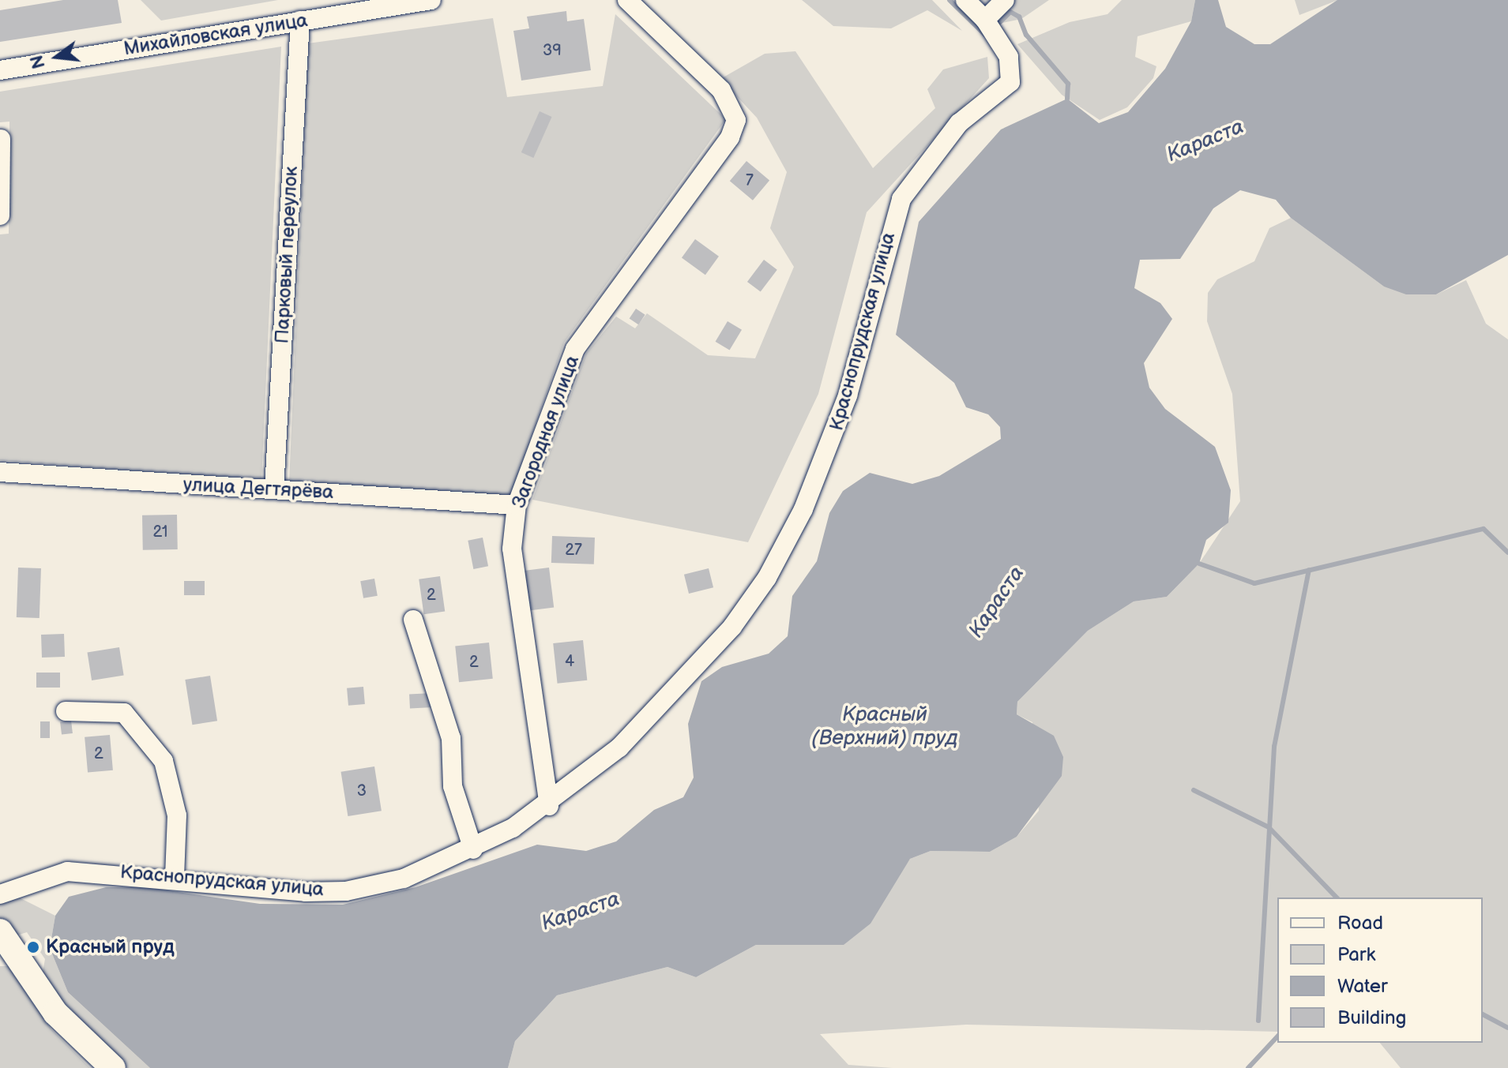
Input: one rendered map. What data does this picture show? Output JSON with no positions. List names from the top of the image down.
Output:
{
  "streets": {
    "street": [
      "Михайловская улица",
      "Парковый переулок",
      "Краснопрудская улица",
      "Загородная улица",
      "улица Дегтярёва"
    ]
  },
  "crossings": [
    ["Михайловская улица", "Парковый переулок"],
    ["Парковый переулок", "улица Дегтярёва"],
    ["Краснопрудская улица", "Загородная улица"],
    ["Загородная улица", "улица Дегтярёва"]
  ],
  "water": ["Караста", "Красный (Верхний) пруд"],
  "places": ["Красный пруд"],
  "house_numbers": [
    "39",
    "7",
    "21",
    "27",
    "2",
    "4",
    "2",
    "2",
    "3"
  ],
  "legend": [
    "Road",
    "Park",
    "Water",
    "Building"
  ],
  "north": "left"
}
